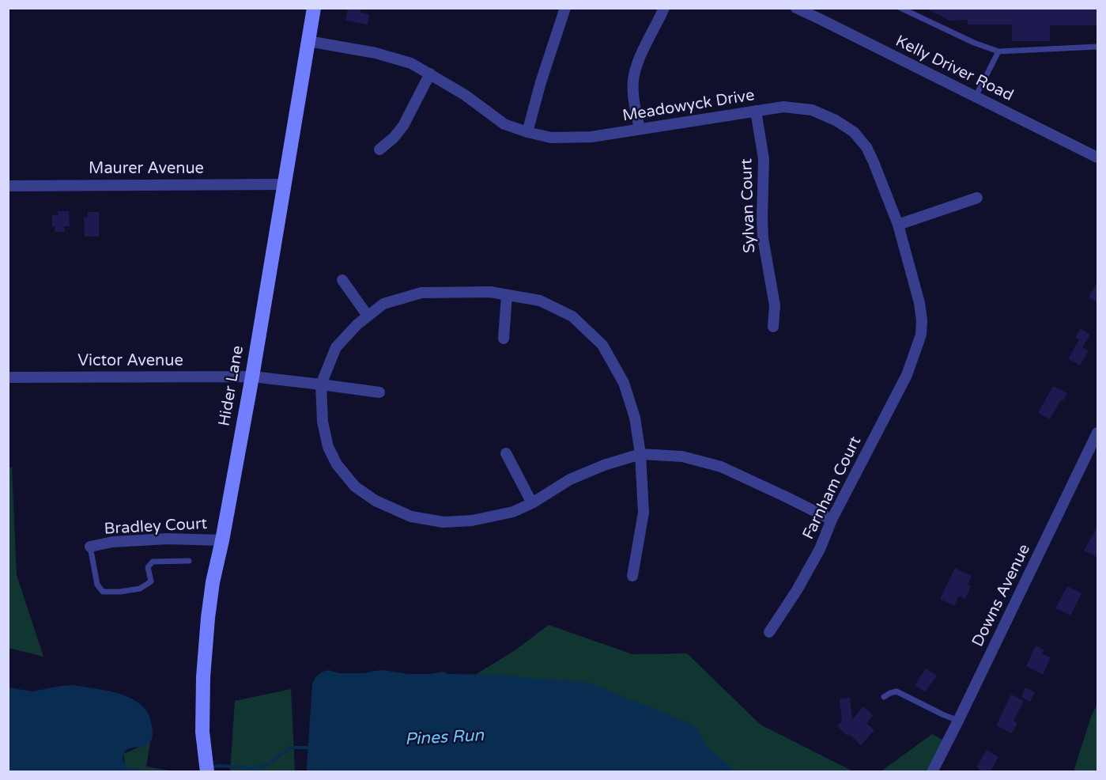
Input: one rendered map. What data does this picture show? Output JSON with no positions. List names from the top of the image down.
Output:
{
  "streets": {
    "street": [
      "Kelly Driver Road",
      "Meadowyck Drive",
      "Maurer Avenue",
      "Sylvan Court",
      "Victor Avenue",
      "Hider Lane",
      "Farnham Court",
      "Bradley Court",
      "Downs Avenue"
    ]
  },
  "crossings": [
    ["Meadowyck Drive", "Sylvan Court"],
    ["Meadowyck Drive", "Hider Lane"],
    ["Meadowyck Drive", "Farnham Court"],
    ["Maurer Avenue", "Hider Lane"],
    ["Victor Avenue", "Hider Lane"],
    ["Hider Lane", "Bradley Court"]
  ],
  "water": ["Pines Run"]
}
